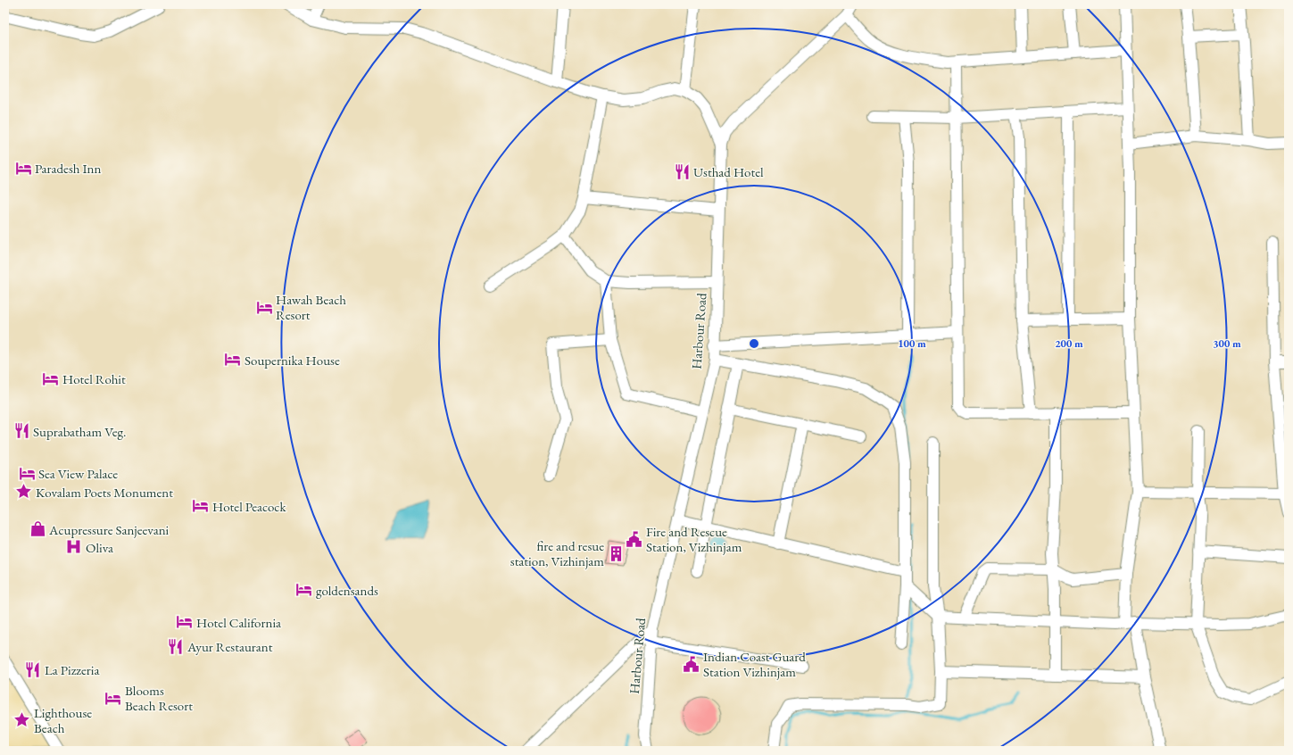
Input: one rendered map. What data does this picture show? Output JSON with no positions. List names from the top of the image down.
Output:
{
  "streets": {
    "street": ["Harbour Road"]
  },
  "places": {
    "hotel": [
      "Paradesh Inn",
      "Hawah Beach Resort",
      "Soupernika House",
      "Hotel Rohit",
      "Sea View Palace",
      "Hotel Peacock",
      "goldensands",
      "Hotel California",
      "Blooms Beach Resort"
    ],
    "restaurant": [
      "Usthad Hotel",
      "Suprabatham Veg.",
      "Ayur Restaurant",
      "La Pizzeria"
    ],
    "place": ["Kovalam Poets Monument", "Lighthouse Beach"],
    "shop": ["Acupressure Sanjeevani"],
    "public building": ["Fire and Rescue Station, Vizhinjam", "Indian Coast Guard Station Vizhinjam"],
    "hospital": ["Oliva"],
    "building": ["fire and resue station, Vizhinjam"]
  },
  "rings": ["100 m", "200 m", "300 m"]
}
